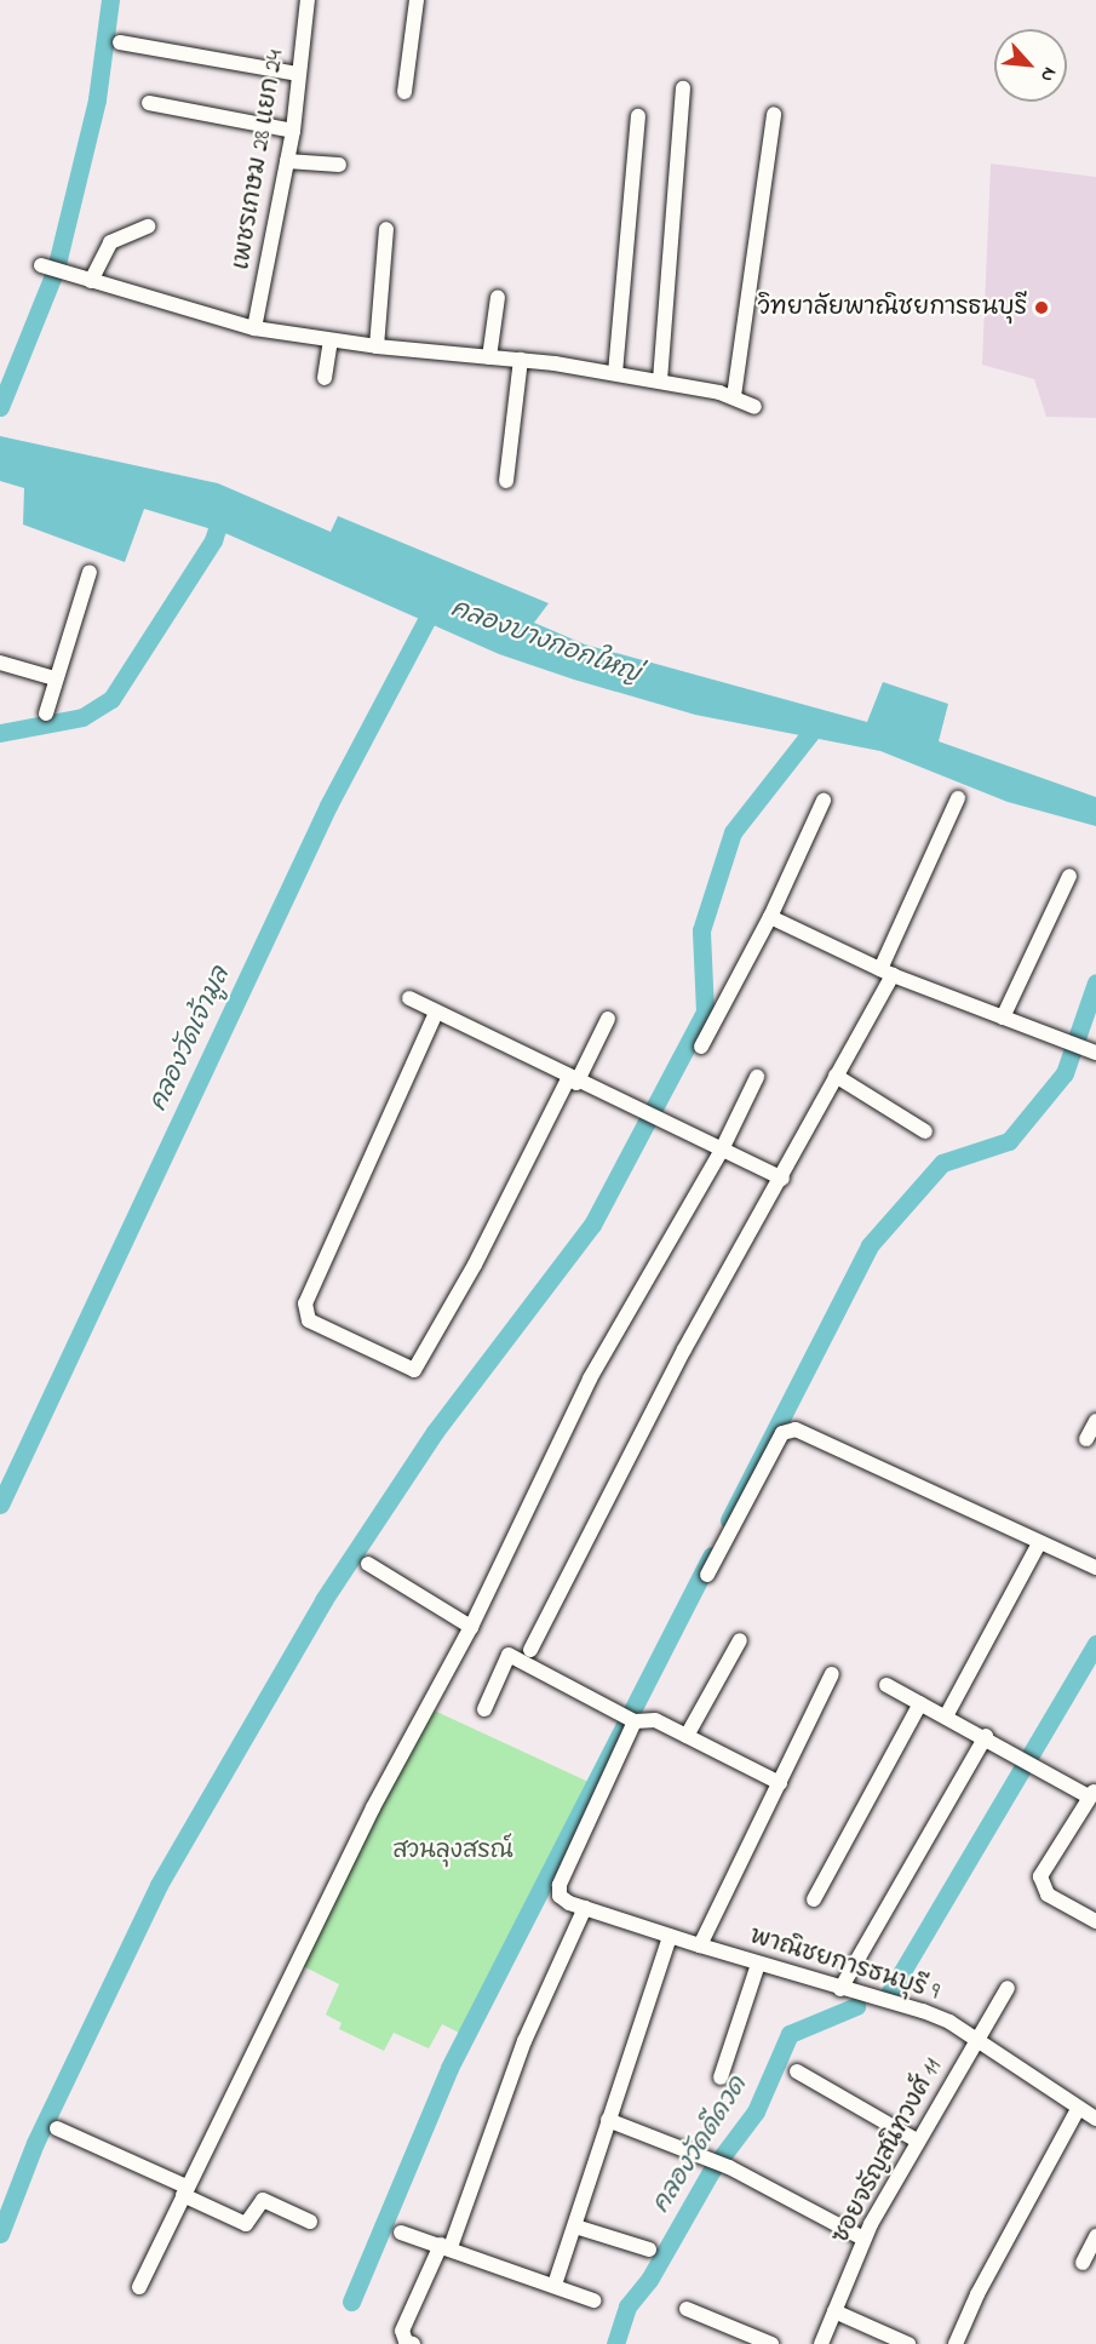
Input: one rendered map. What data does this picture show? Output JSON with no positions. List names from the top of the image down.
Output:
{
  "streets": {
    "street": ["เพชรเกษม 28 แยก 24", "พาณิชยการธนบุรี 9", "ซอยจรัญสนิทวงศ์ 11"]
  },
  "crossings": [
    ["พาณิชยการธนบุรี 9", "ซอยจรัญสนิทวงศ์ 11"]
  ],
  "water": ["คลองบางกอกใหญ่", "คลองวัดเจ้ามูล", "คลองวัดดีดวด"],
  "parks": ["สวนลุงสรณ์"],
  "places": ["วิทยาลัยพาณิชยการธนบุรี"],
  "north": "bottom right"
}
